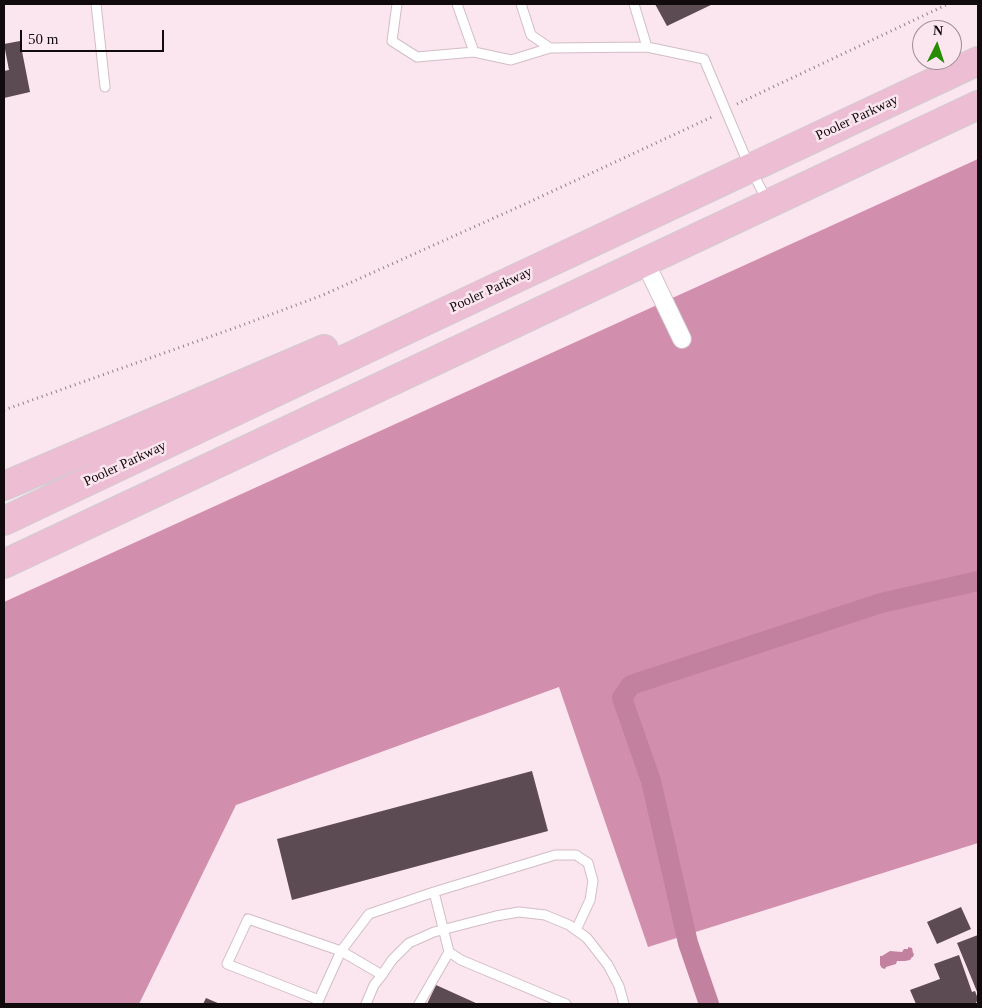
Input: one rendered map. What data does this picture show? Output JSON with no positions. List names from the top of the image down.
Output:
{
  "streets": {
    "main road": ["Pooler Parkway"]
  },
  "scale_bar": "50 m",
  "north": "top"
}
